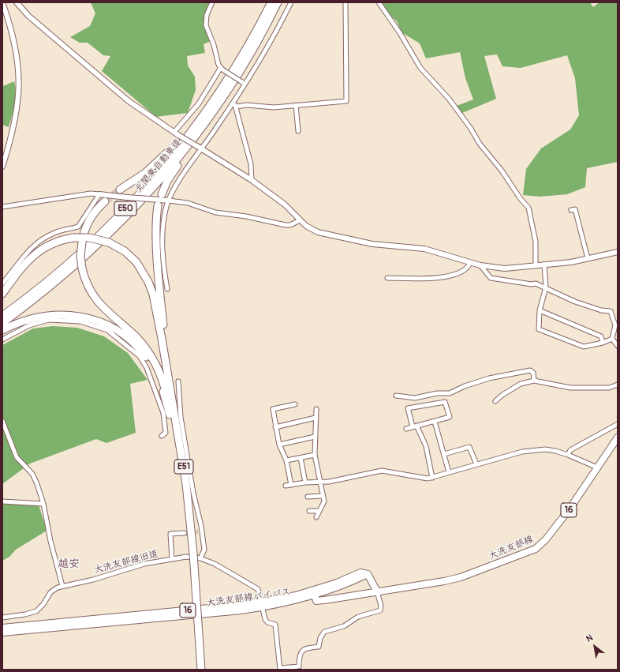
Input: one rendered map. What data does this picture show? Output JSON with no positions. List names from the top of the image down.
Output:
{
  "streets": {
    "highway": ["北関東自動車道", "E50", "E51"],
    "main road": ["16", "大洗友部線", "大洗友部線バイパス"],
    "street": ["大洗友部線旧道"]
  },
  "crossings": [
    ["大洗友部線", "大洗友部線バイパス"],
    ["大洗友部線旧道", "大洗友部線バイパス"]
  ],
  "districts": ["越安"],
  "north": "top left"
}
